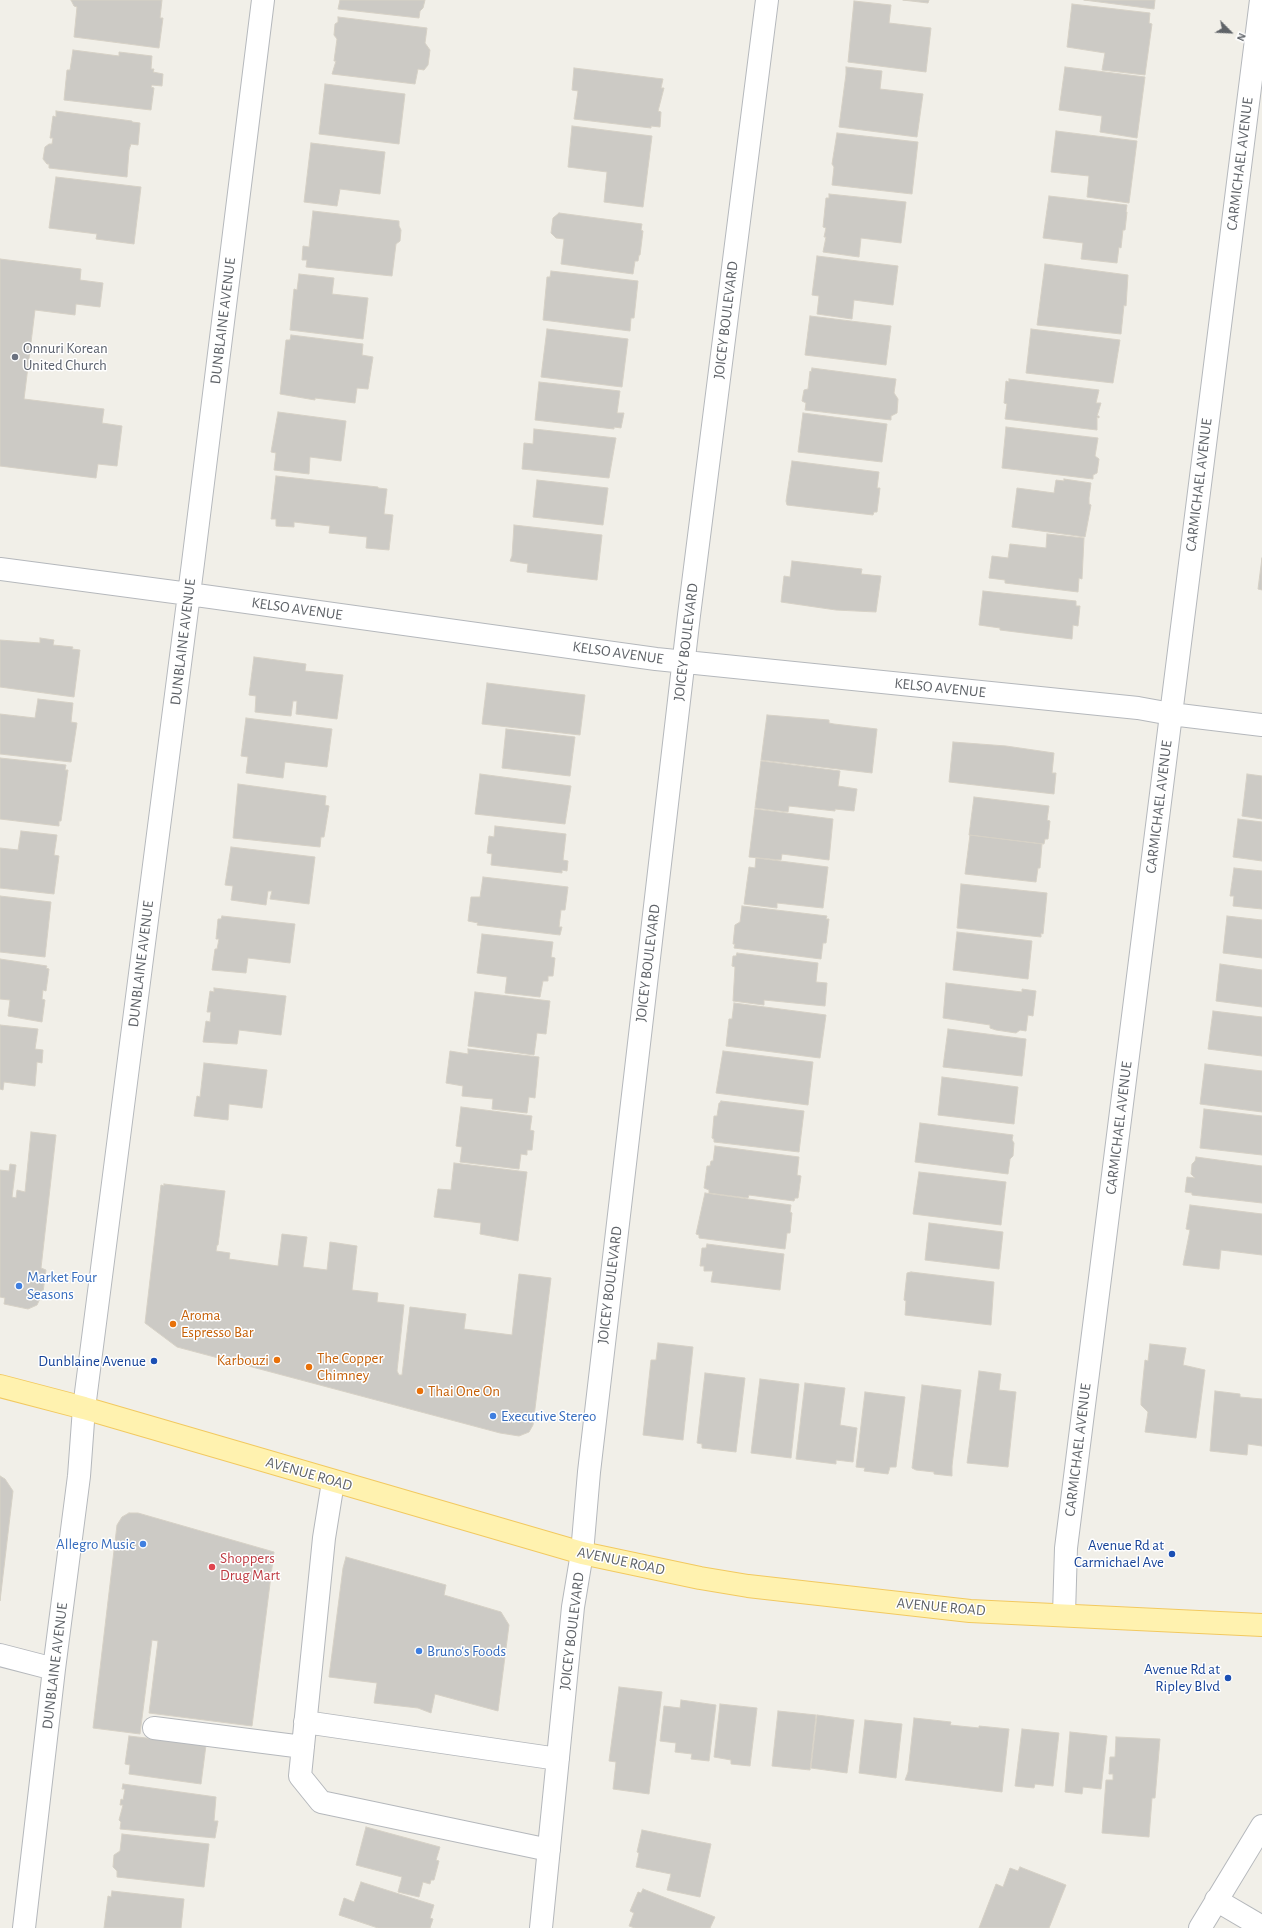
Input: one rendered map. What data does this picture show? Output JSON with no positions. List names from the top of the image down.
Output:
{
  "streets": {
    "main road": ["AVENUE ROAD"],
    "street": [
      "CARMICHAEL AVENUE",
      "JOICEY BOULEVARD",
      "DUNBLAINE AVENUE",
      "KELSO AVENUE"
    ]
  },
  "crossings": [
    ["CARMICHAEL AVENUE", "KELSO AVENUE"],
    ["CARMICHAEL AVENUE", "AVENUE ROAD"],
    ["JOICEY BOULEVARD", "KELSO AVENUE"],
    ["JOICEY BOULEVARD", "AVENUE ROAD"],
    ["DUNBLAINE AVENUE", "KELSO AVENUE"],
    ["DUNBLAINE AVENUE", "AVENUE ROAD"]
  ],
  "places": [
    "Onnuri Korean United Church",
    "Market Four Seasons",
    "Aroma Espresso Bar",
    "Karbouzi",
    "Dunblaine Avenue",
    "The Copper Chimney",
    "Thai One On",
    "Executive Stereo",
    "Allegro Music",
    "Avenue Rd at Carmichael Ave",
    "Shoppers Drug Mart",
    "Bruno's Foods",
    "Avenue Rd at Ripley Blvd"
  ],
  "north": "bottom right"
}
